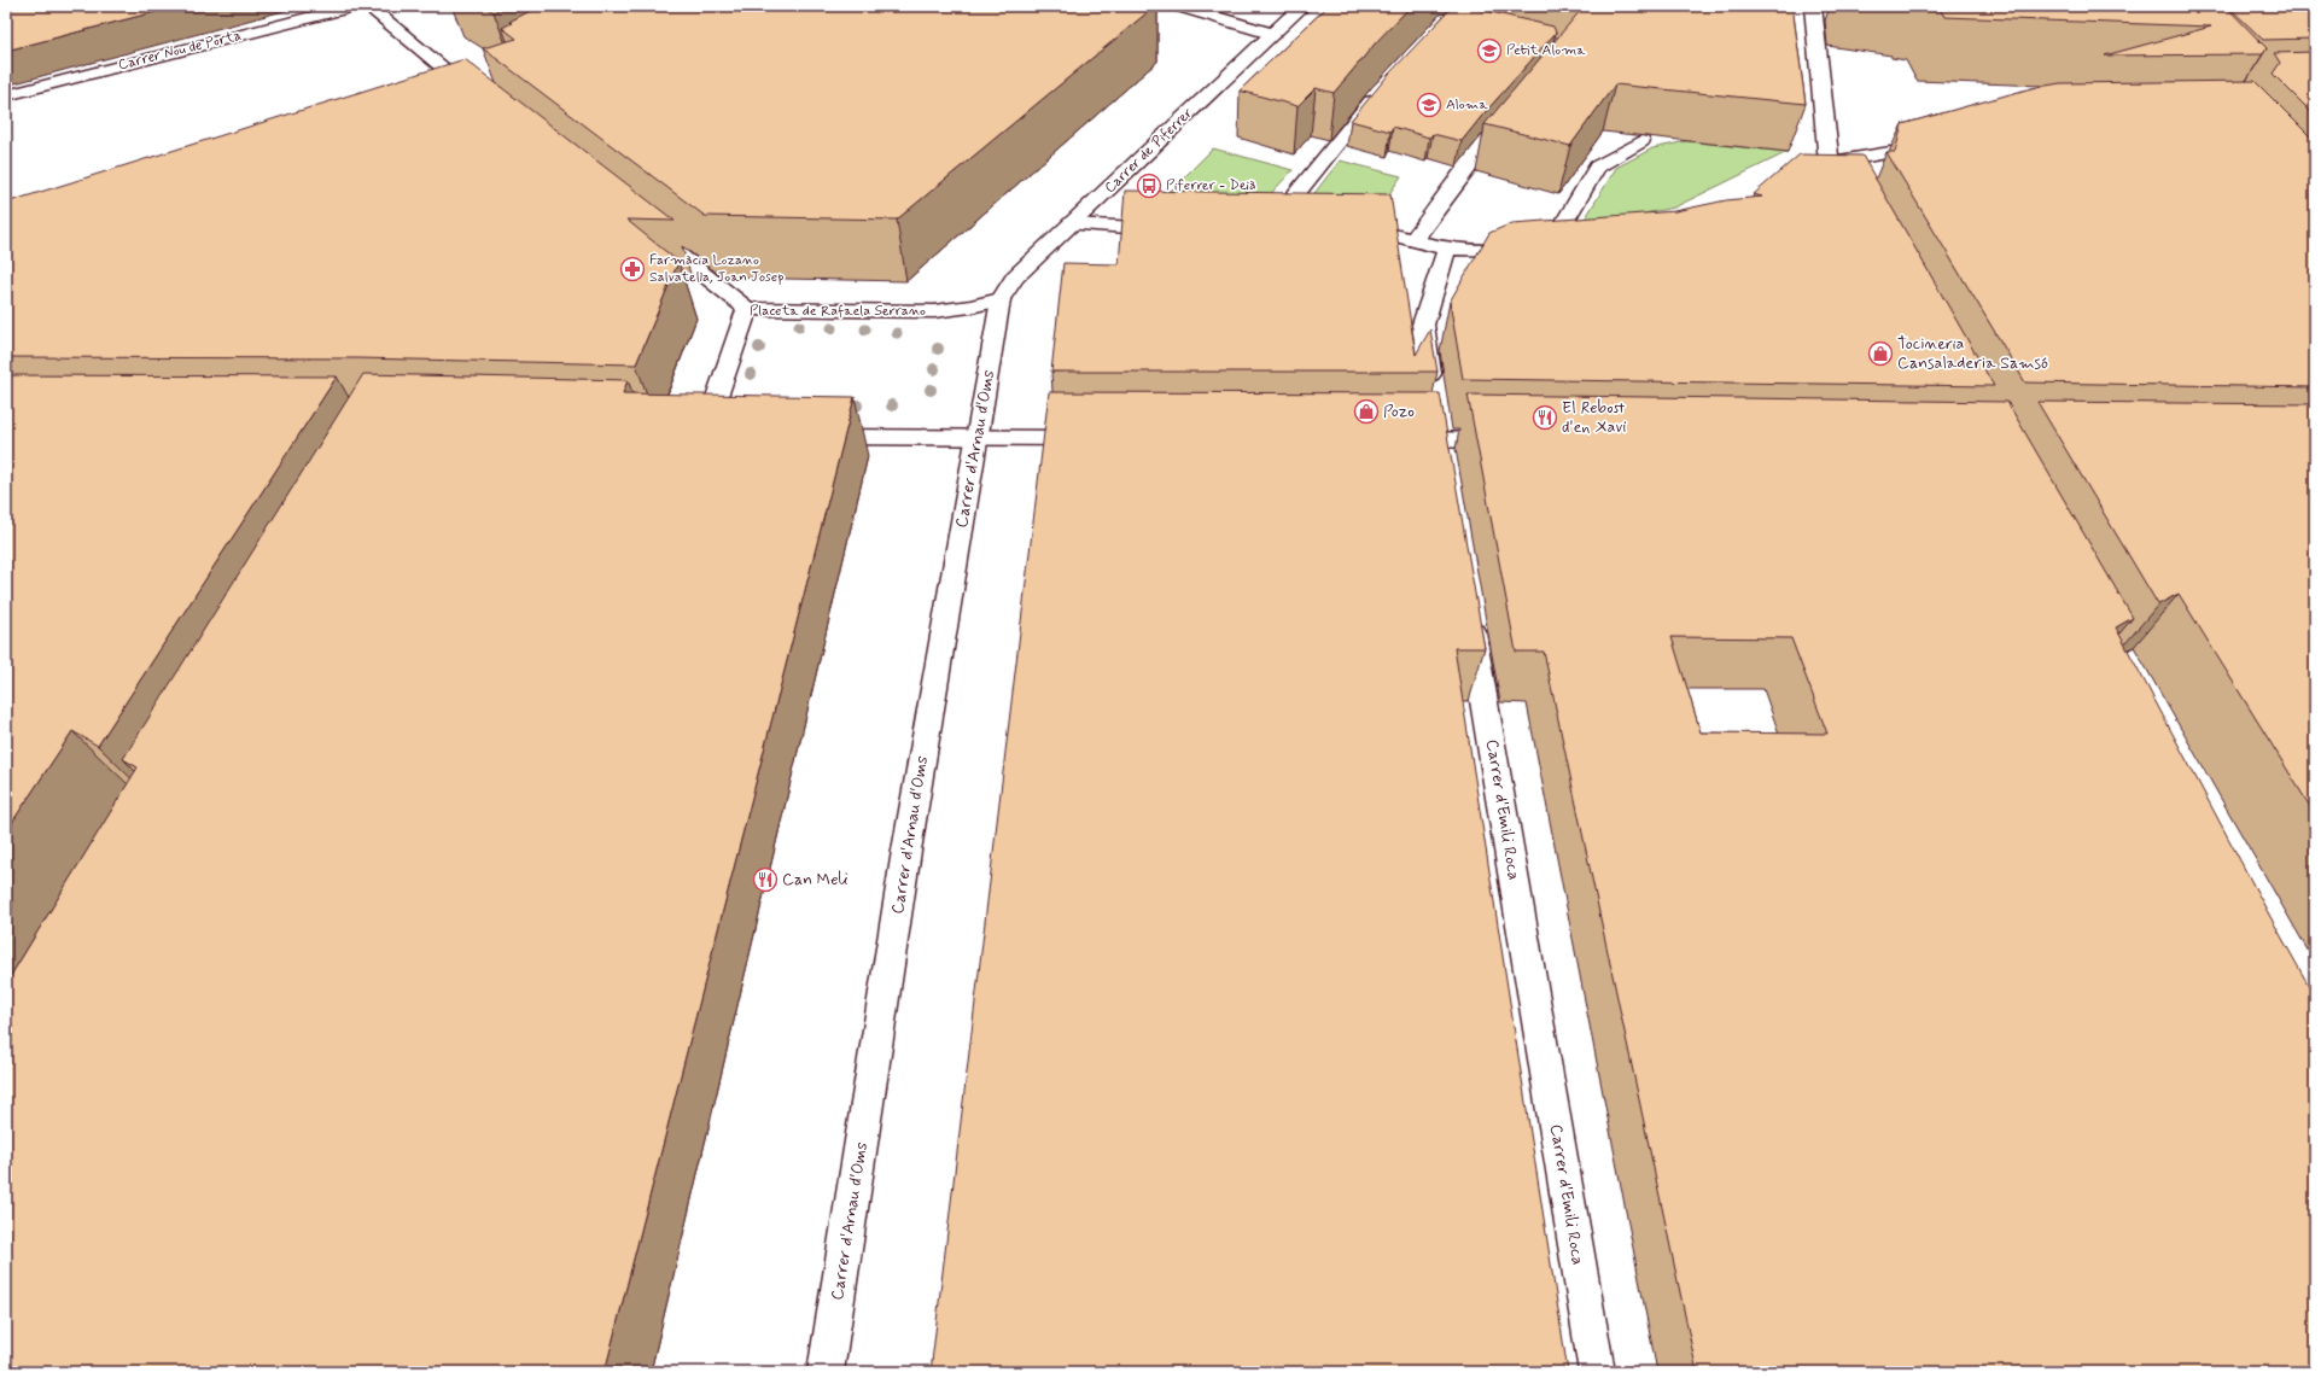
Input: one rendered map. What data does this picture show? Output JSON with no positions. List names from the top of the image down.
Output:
{
  "streets": {
    "street": [
      "Carrer Nou de Porta",
      "Carrer de Piferrer",
      "Placeta de Rafaela Serrano",
      "Carrer d'Arnau d'Oms",
      "Carrer d'Emili Roca"
    ]
  },
  "crossings": [
    ["Carrer de Piferrer", "Placeta de Rafaela Serrano"],
    ["Carrer de Piferrer", "Carrer d'Arnau d'Oms"],
    ["Placeta de Rafaela Serrano", "Carrer d'Arnau d'Oms"]
  ],
  "places": {
    "school or university": ["Petit Aloma", "Aloma"],
    "bus stop": ["Piferrer - Deià"],
    "pharmacy": ["Farmàcia Lozano Salvatella, Joan Josep"],
    "shop": ["Tocineria Cansaladeria Samsó", "Pozo"],
    "restaurant": ["El Rebost d'en Xavi", "Can Meli"]
  }
}
